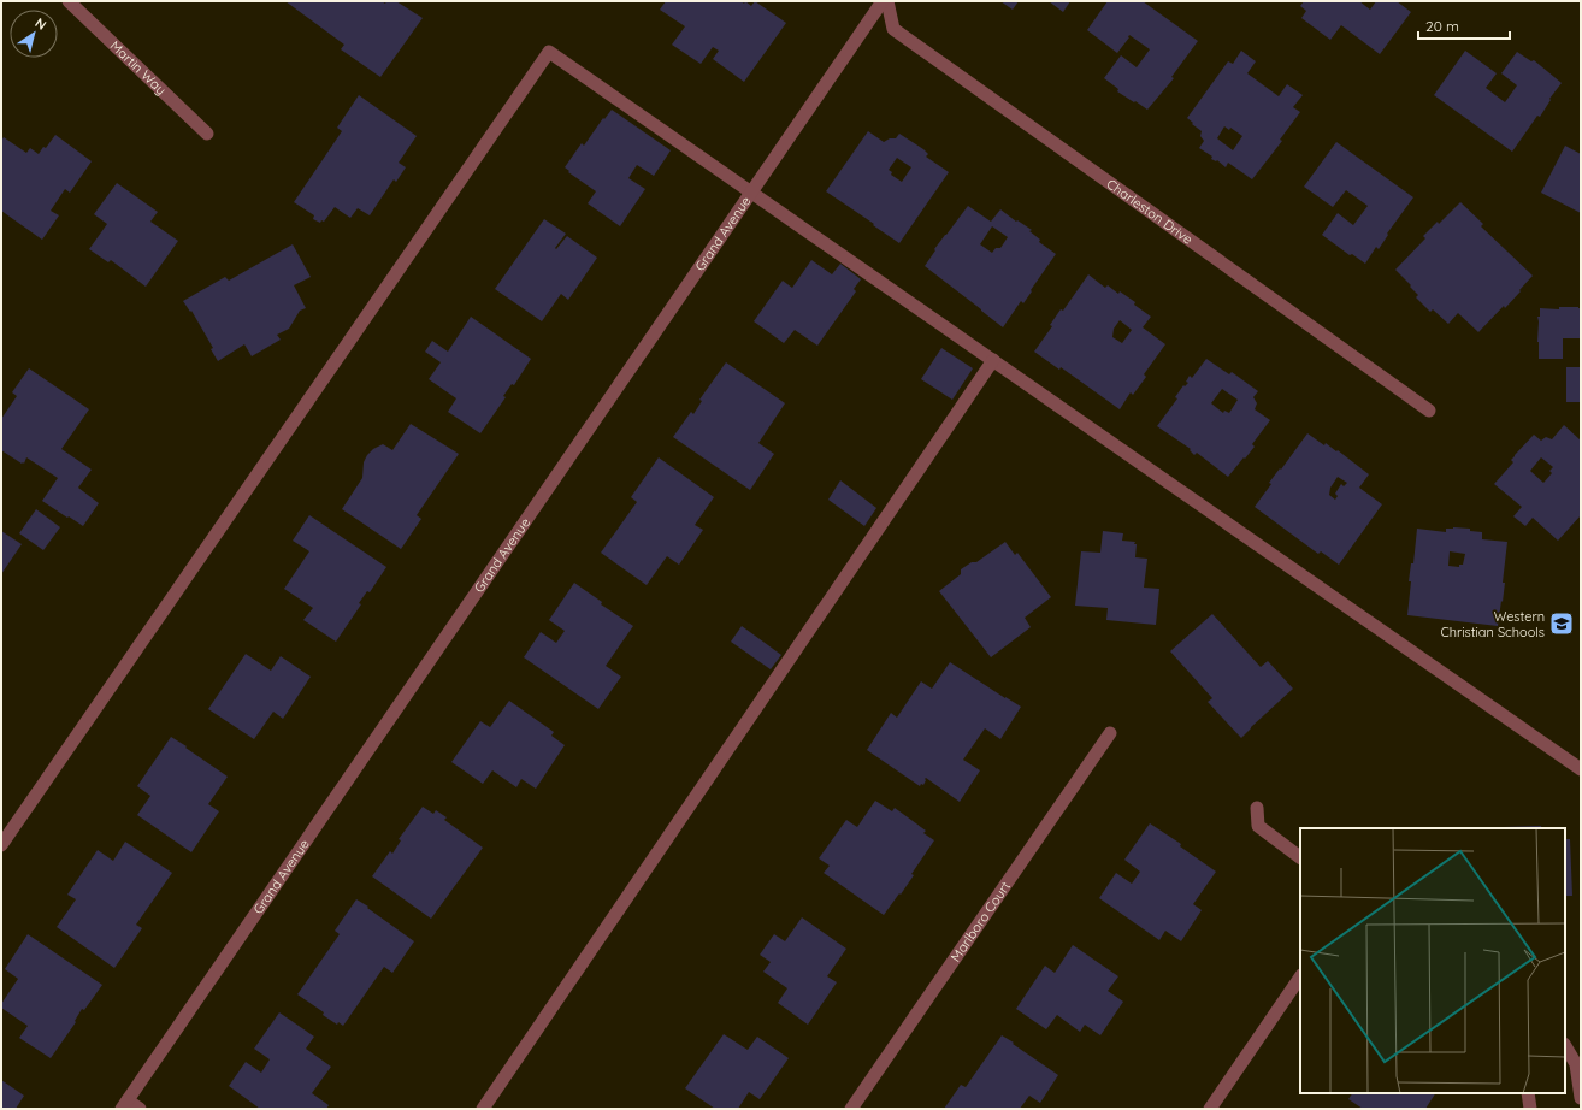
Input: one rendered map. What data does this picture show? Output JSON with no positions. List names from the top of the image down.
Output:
{
  "streets": {
    "street": [
      "Martin Way",
      "Charleston Drive",
      "Grand Avenue",
      "Marlboro Court"
    ]
  },
  "places": {
    "school or university": ["Western Christian Schools"]
  },
  "scale_bar": "20 m",
  "north": "top right"
}
